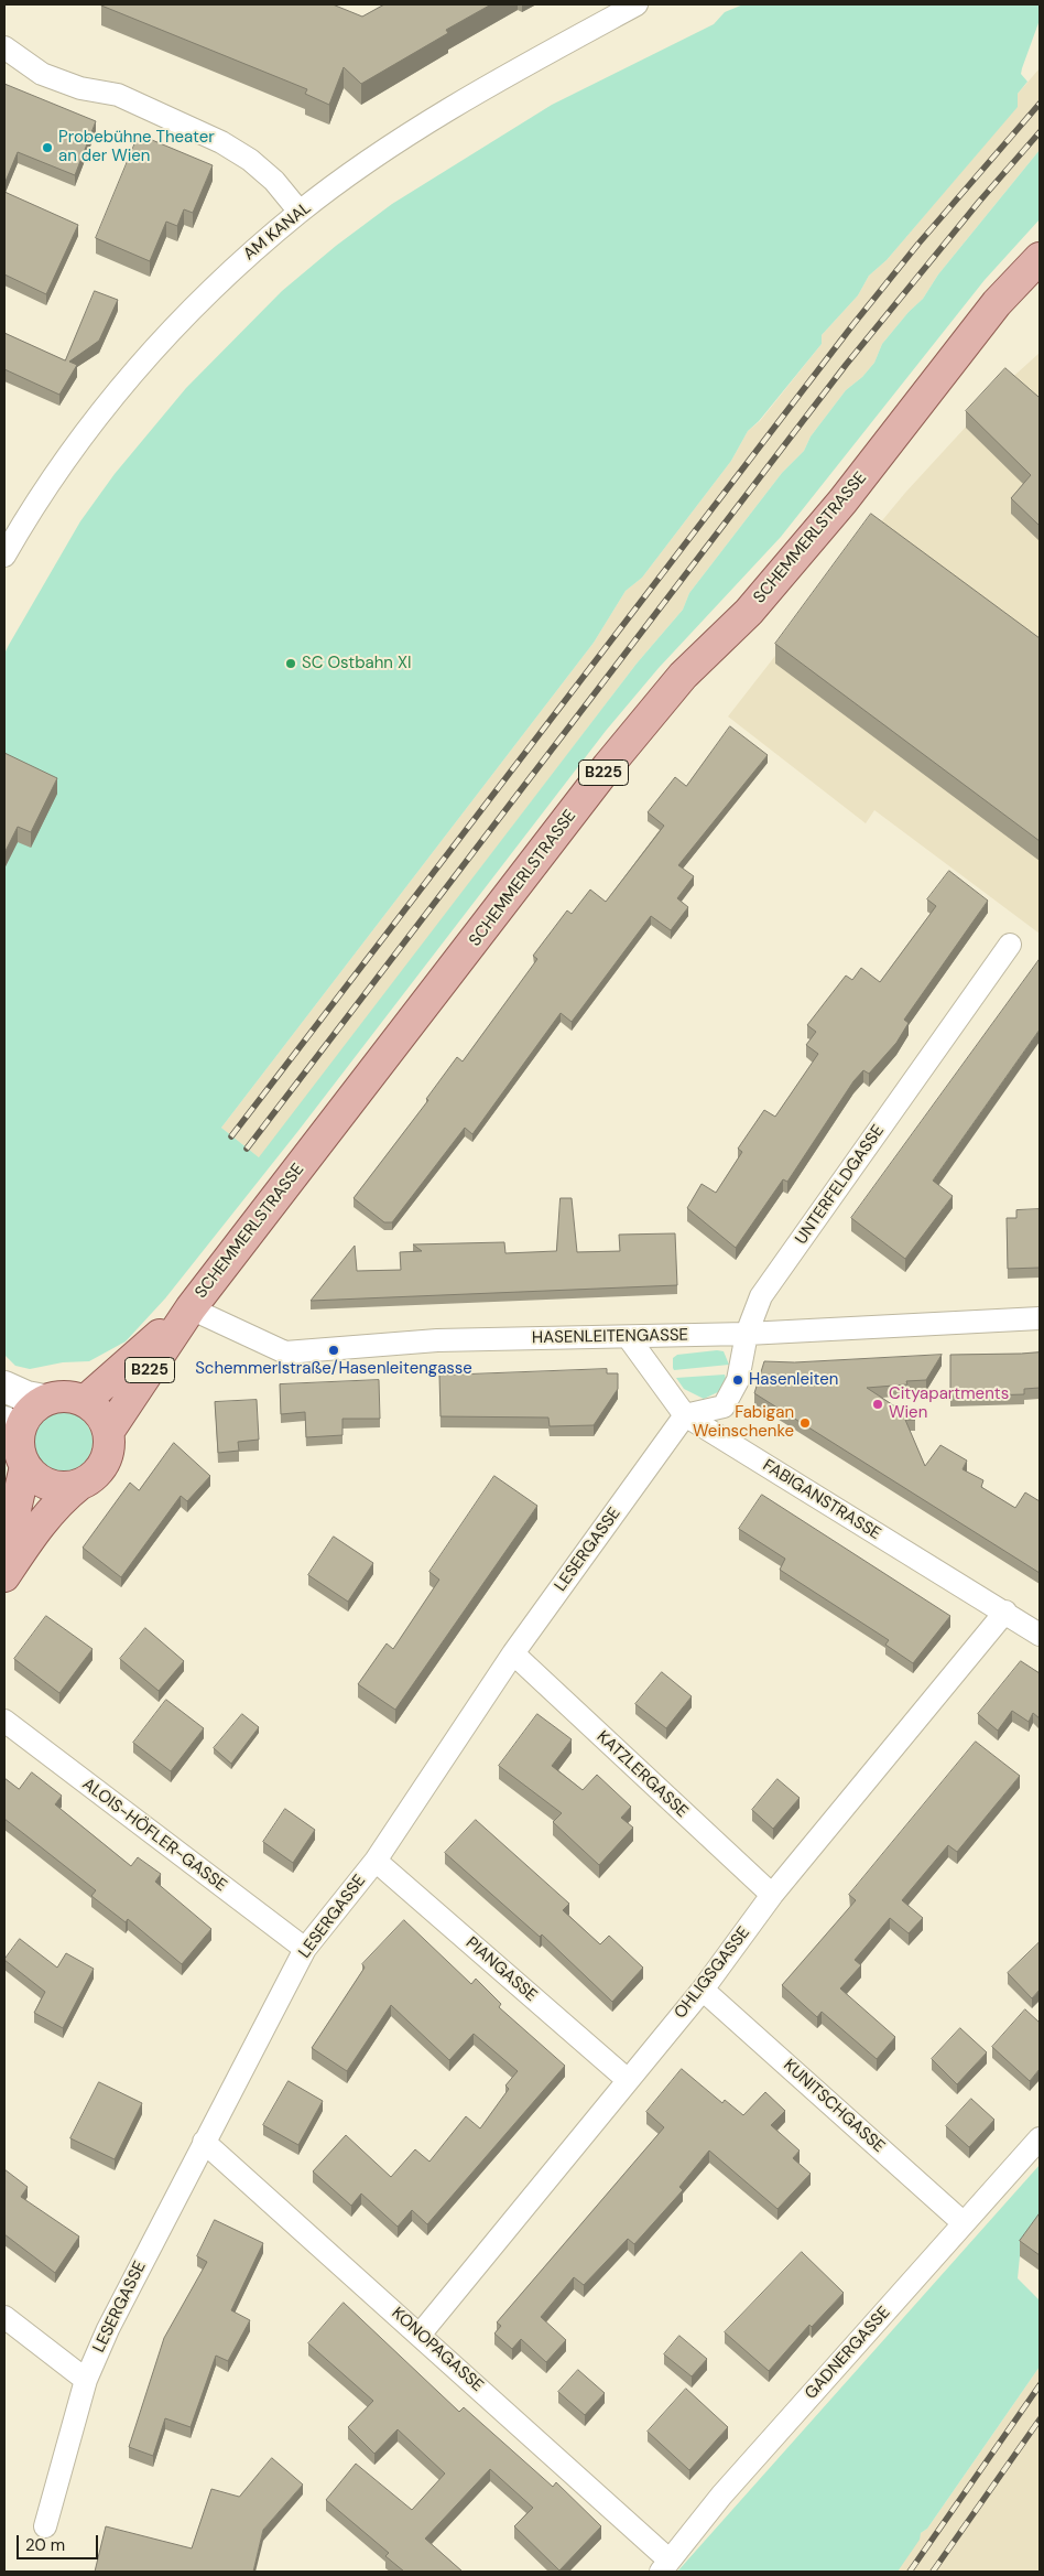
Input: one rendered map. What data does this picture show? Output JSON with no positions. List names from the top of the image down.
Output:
{
  "streets": {
    "main road": ["SCHEMMERLSTRASSE", "B225"],
    "street": [
      "AM KANAL",
      "UNTERFELDGASSE",
      "HASENLEITENGASSE",
      "FABIGANSTRASSE",
      "LESERGASSE",
      "KATZLERGASSE",
      "ALOIS-HÖFLER-GASSE",
      "PIANGASSE",
      "OHLIGSGASSE",
      "KUNITSCHGASSE",
      "KONOPAGASSE",
      "GADNERGASSE"
    ]
  },
  "crossings": [
    ["SCHEMMERLSTRASSE", "HASENLEITENGASSE"],
    ["UNTERFELDGASSE", "HASENLEITENGASSE"],
    ["UNTERFELDGASSE", "FABIGANSTRASSE"],
    ["UNTERFELDGASSE", "LESERGASSE"],
    ["HASENLEITENGASSE", "FABIGANSTRASSE"],
    ["FABIGANSTRASSE", "LESERGASSE"],
    ["FABIGANSTRASSE", "OHLIGSGASSE"],
    ["LESERGASSE", "KATZLERGASSE"],
    ["LESERGASSE", "ALOIS-HÖFLER-GASSE"],
    ["LESERGASSE", "PIANGASSE"],
    ["LESERGASSE", "KONOPAGASSE"],
    ["KATZLERGASSE", "OHLIGSGASSE"],
    ["PIANGASSE", "OHLIGSGASSE"],
    ["OHLIGSGASSE", "KUNITSCHGASSE"],
    ["OHLIGSGASSE", "KONOPAGASSE"],
    ["KUNITSCHGASSE", "GADNERGASSE"],
    ["KONOPAGASSE", "GADNERGASSE"]
  ],
  "places": [
    "Probebühne Theater an der Wien",
    "SC Ostbahn XI",
    "Schemmerlstraße/Hasenleitengasse",
    "Hasenleiten",
    "Cityapartments Wien",
    "Fabigan Weinschenke"
  ],
  "scale_bar": "20 m"
}
